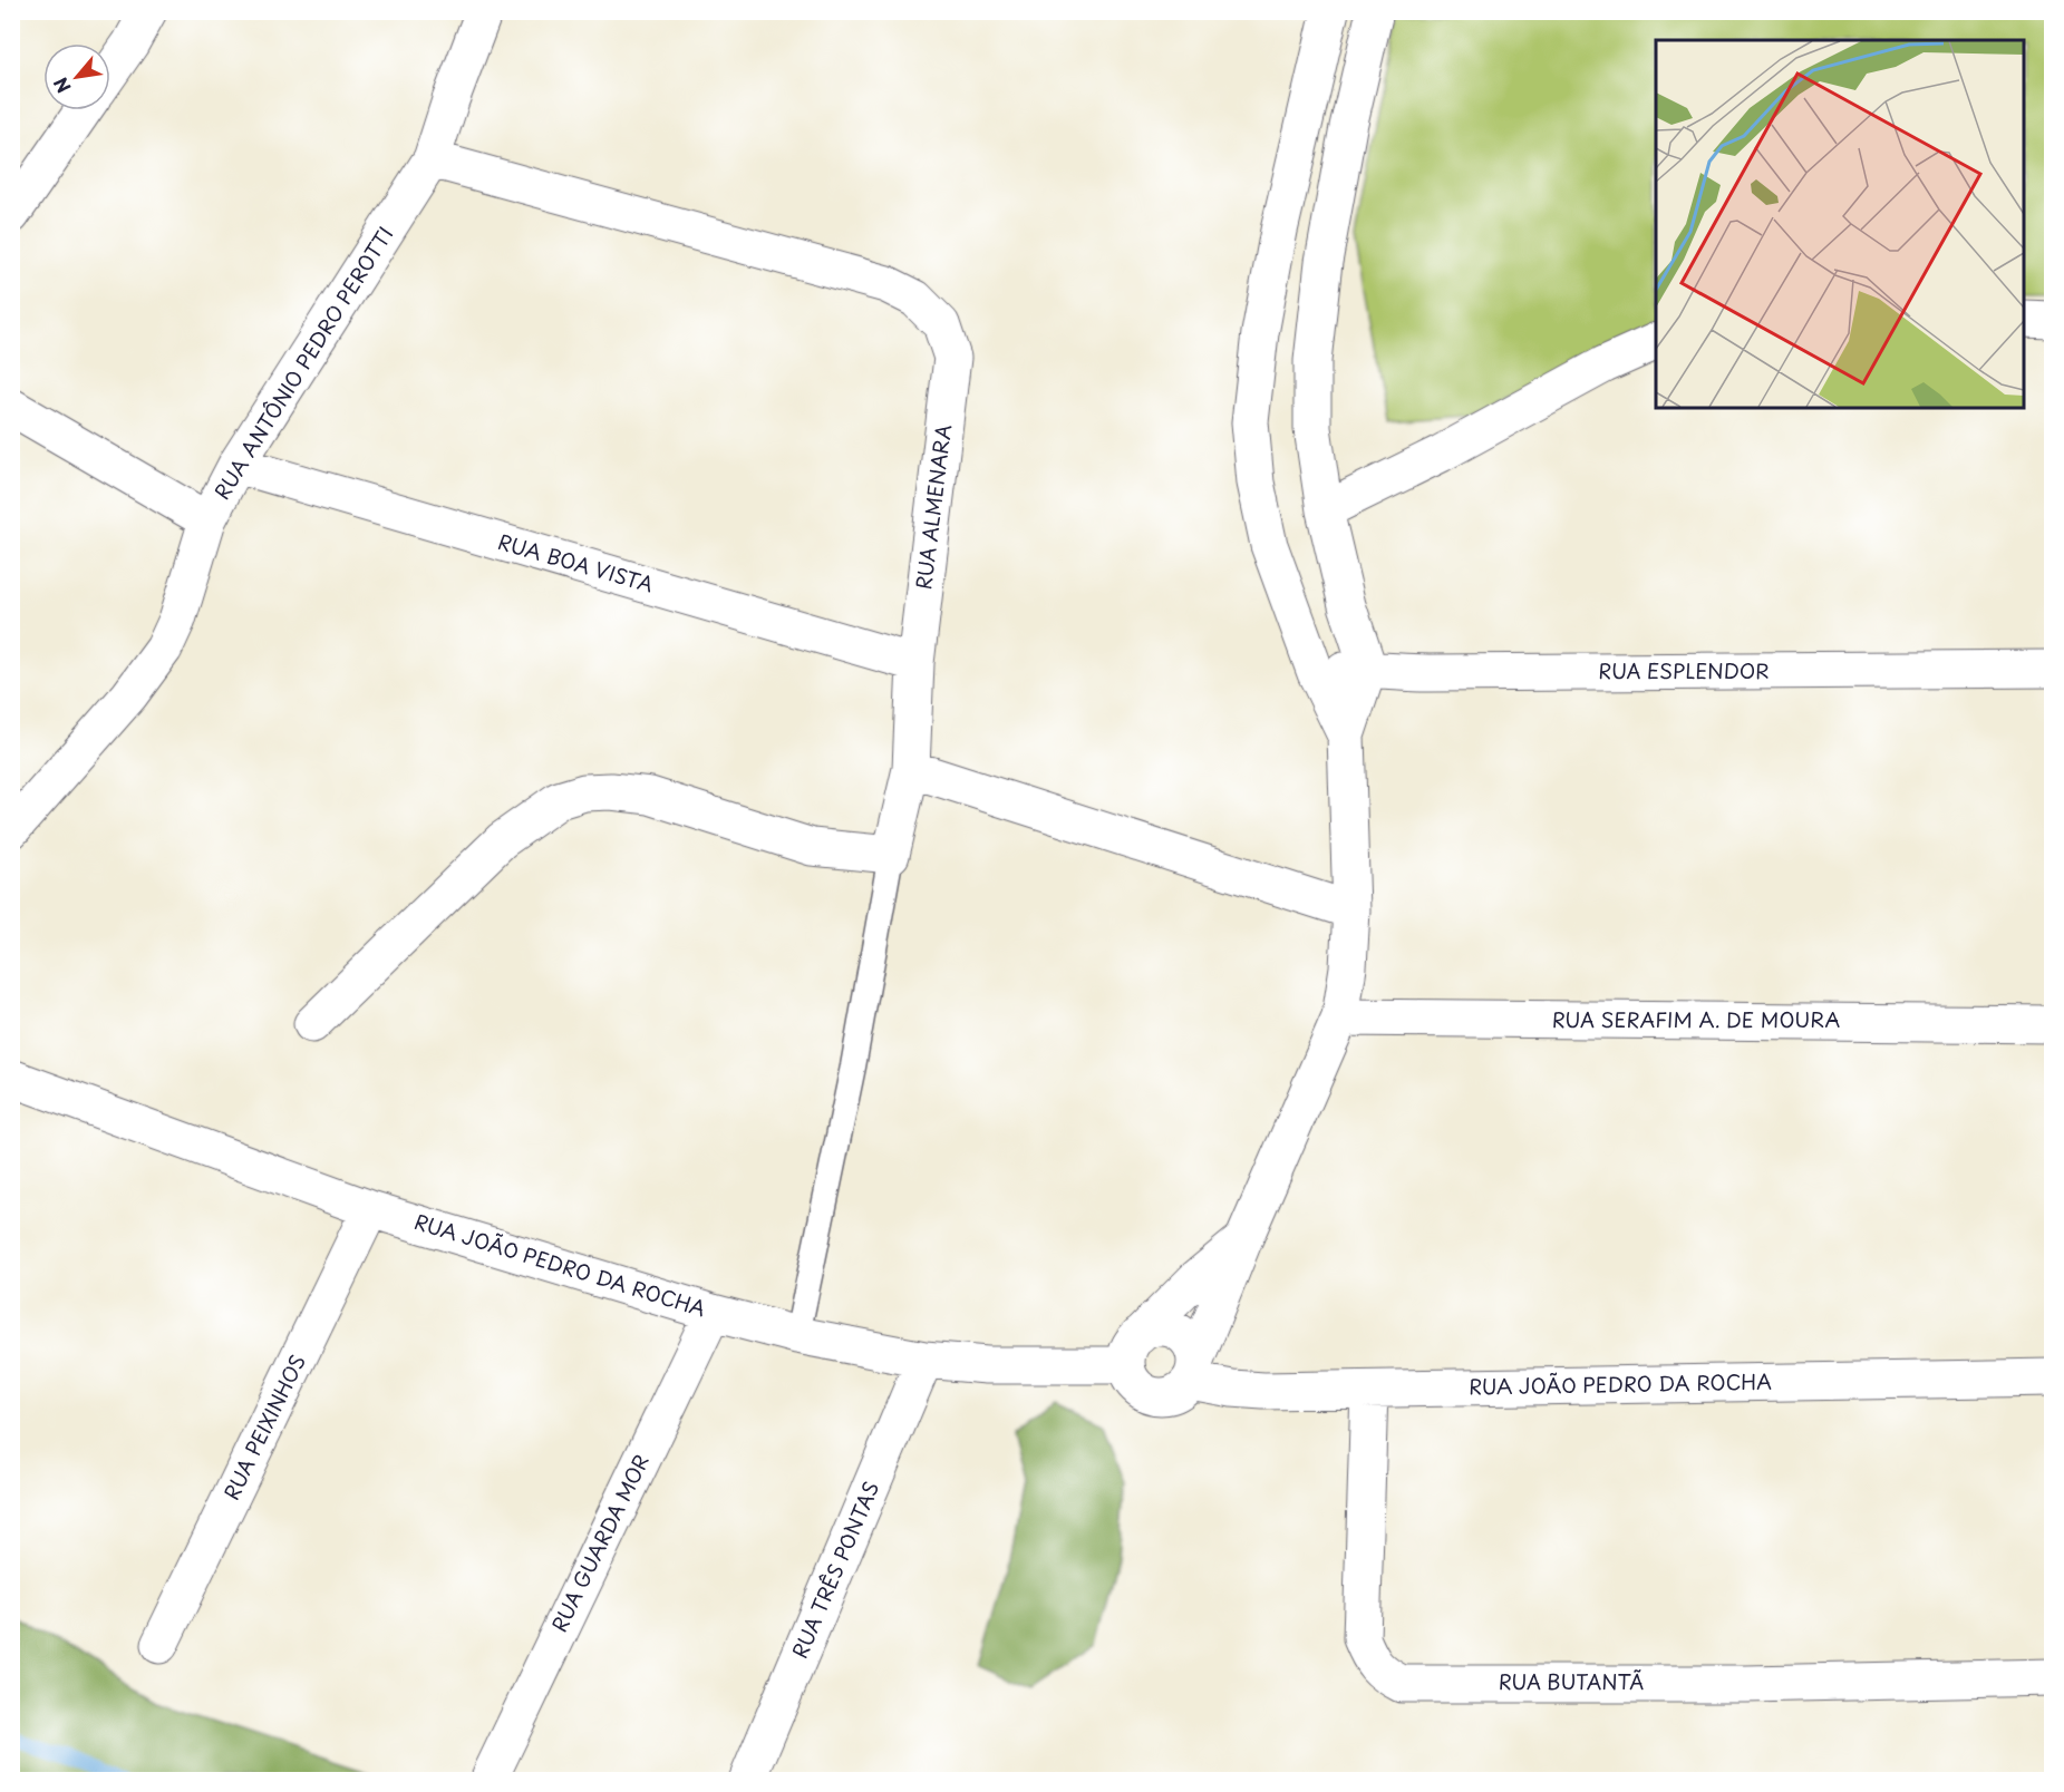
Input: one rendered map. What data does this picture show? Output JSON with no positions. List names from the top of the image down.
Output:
{
  "streets": {
    "street": [
      "RUA ANTÔNIO PEDRO PEROTTI",
      "RUA ALMENARA",
      "RUA BOA VISTA",
      "RUA ESPLENDOR",
      "RUA SERAFIM A. DE MOURA",
      "RUA JOÃO PEDRO DA ROCHA",
      "RUA PEIXINHOS",
      "RUA GUARDA MOR",
      "RUA TRÊS PONTAS",
      "RUA BUTANTÃ"
    ]
  },
  "crossings": [
    ["RUA ANTÔNIO PEDRO PEROTTI", "RUA ALMENARA"],
    ["RUA ANTÔNIO PEDRO PEROTTI", "RUA BOA VISTA"],
    ["RUA ALMENARA", "RUA BOA VISTA"],
    ["RUA JOÃO PEDRO DA ROCHA", "RUA PEIXINHOS"],
    ["RUA JOÃO PEDRO DA ROCHA", "RUA GUARDA MOR"],
    ["RUA JOÃO PEDRO DA ROCHA", "RUA TRÊS PONTAS"],
    ["RUA JOÃO PEDRO DA ROCHA", "RUA BUTANTÃ"]
  ],
  "north": "bottom left"
}
